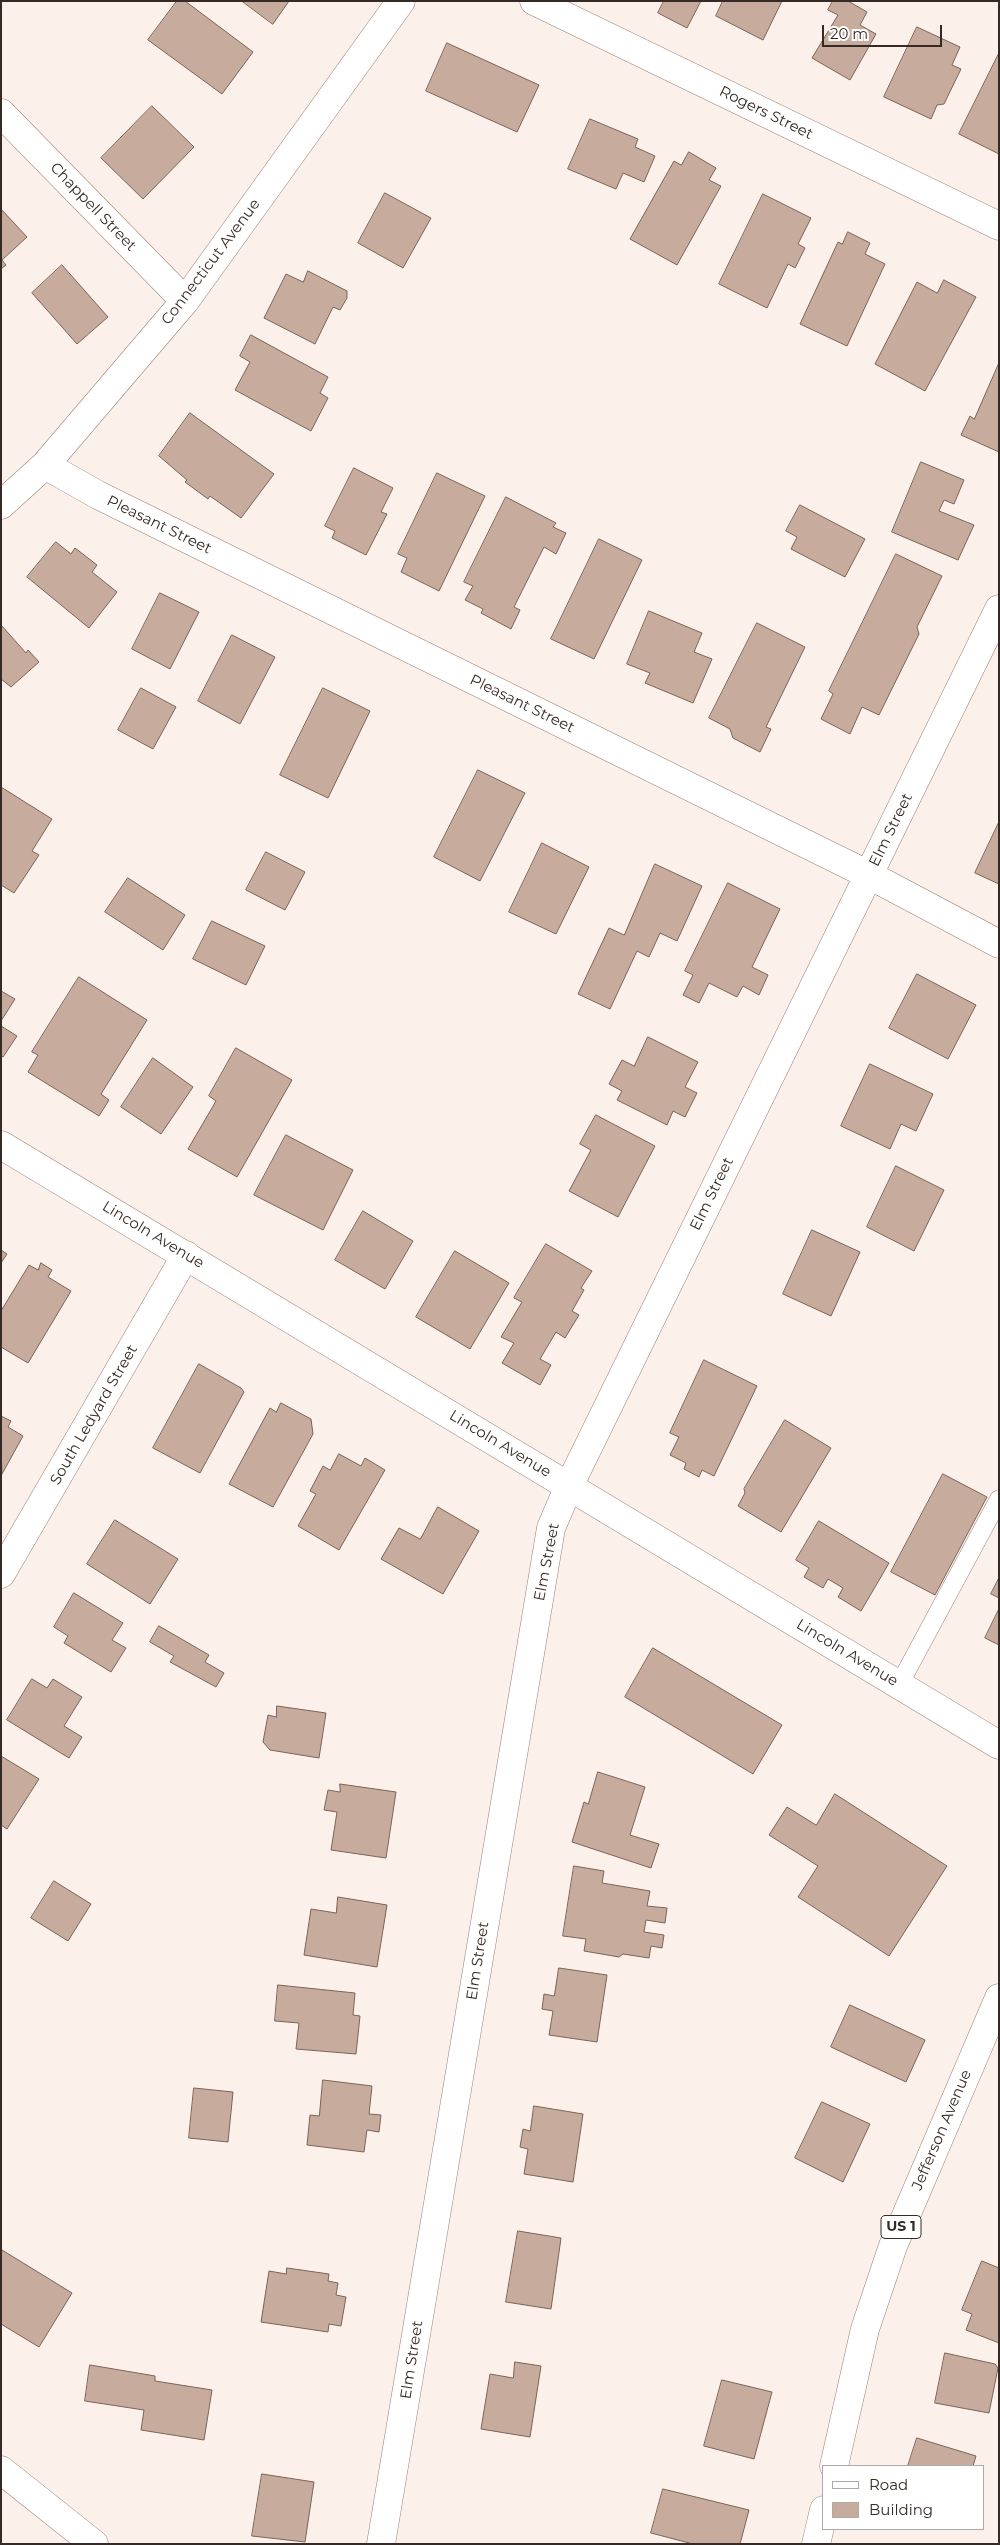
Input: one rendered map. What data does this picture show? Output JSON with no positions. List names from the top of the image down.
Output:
{
  "streets": {
    "street": [
      "Rogers Street",
      "Chappell Street",
      "Connecticut Avenue",
      "Pleasant Street",
      "Elm Street",
      "Lincoln Avenue",
      "South Ledyard Street",
      "Jefferson Avenue",
      "US 1"
    ]
  },
  "crossings": [
    ["Chappell Street", "Connecticut Avenue"],
    ["Connecticut Avenue", "Pleasant Street"],
    ["Pleasant Street", "Elm Street"],
    ["Elm Street", "Lincoln Avenue"],
    ["Lincoln Avenue", "South Ledyard Street"]
  ],
  "legend": ["Road", "Building"],
  "scale_bar": "20 m"
}
